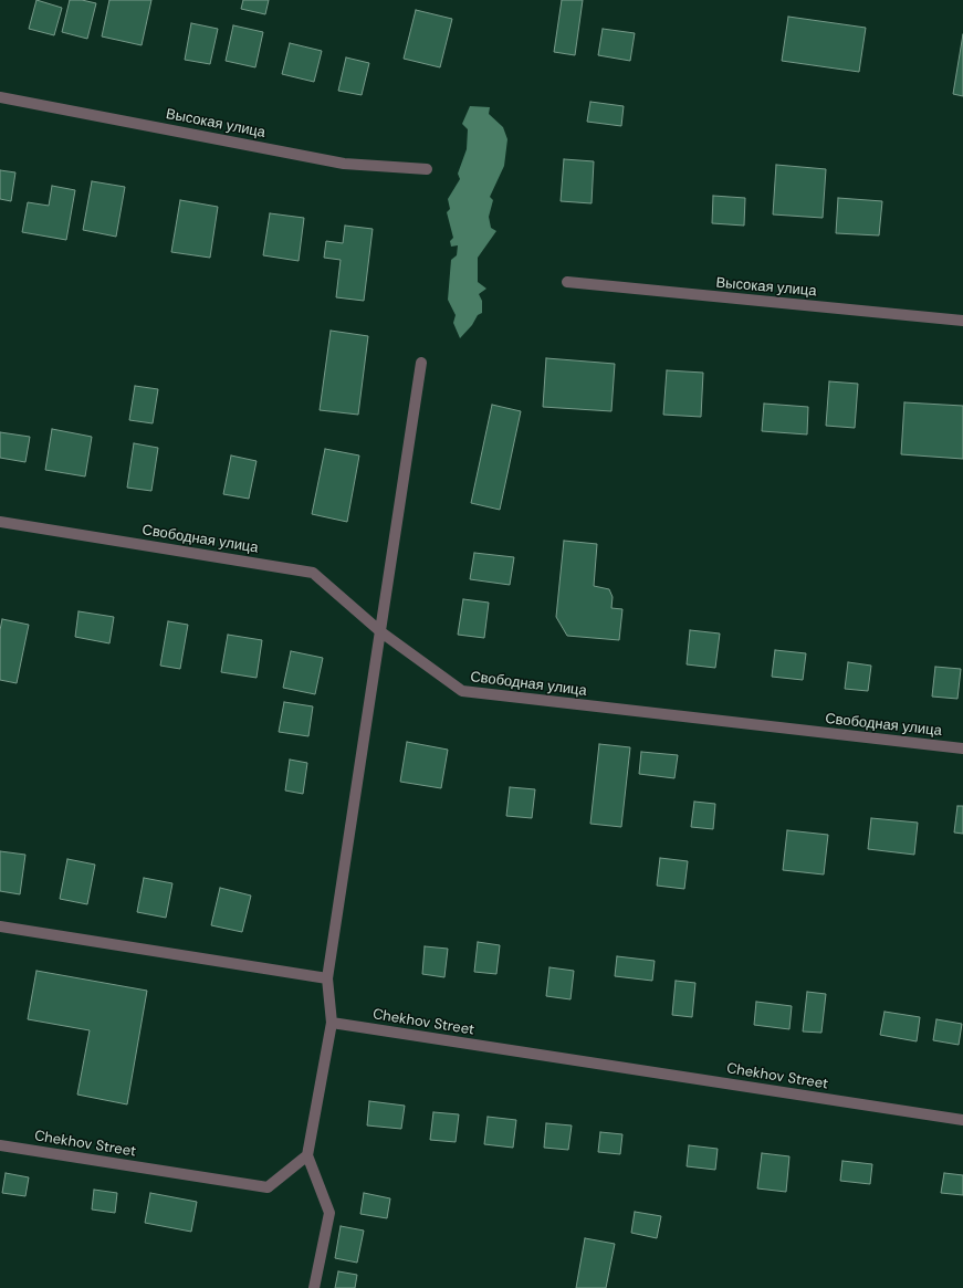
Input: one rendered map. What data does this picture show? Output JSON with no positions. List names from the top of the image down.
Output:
{
  "streets": {
    "street": ["Высокая улица", "Свободная улица", "Chekhov Street"]
  }
}
